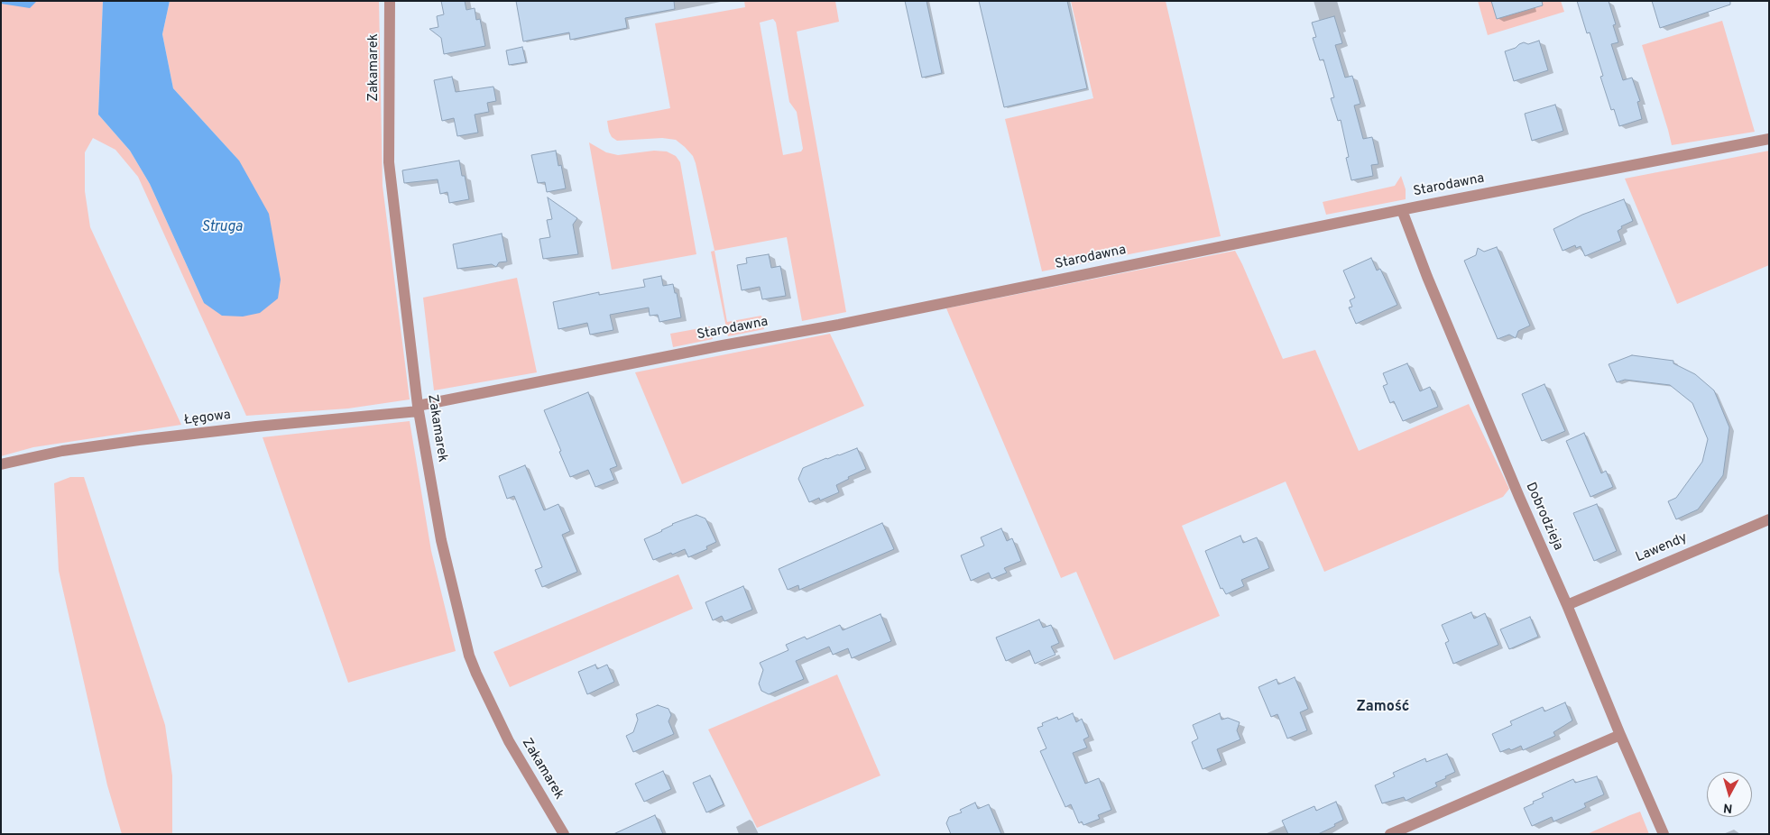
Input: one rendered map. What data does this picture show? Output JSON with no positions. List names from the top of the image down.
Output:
{
  "streets": {
    "street": [
      "Zakamarek",
      "Starodawna",
      "Łęgowa",
      "Dobrodzieja",
      "Lawendy"
    ]
  },
  "crossings": [
    ["Zakamarek", "Starodawna"],
    ["Zakamarek", "Łęgowa"],
    ["Starodawna", "Łęgowa"],
    ["Starodawna", "Dobrodzieja"],
    ["Dobrodzieja", "Lawendy"]
  ],
  "districts": ["Zamość"],
  "water": ["Struga"],
  "north": "bottom"
}
